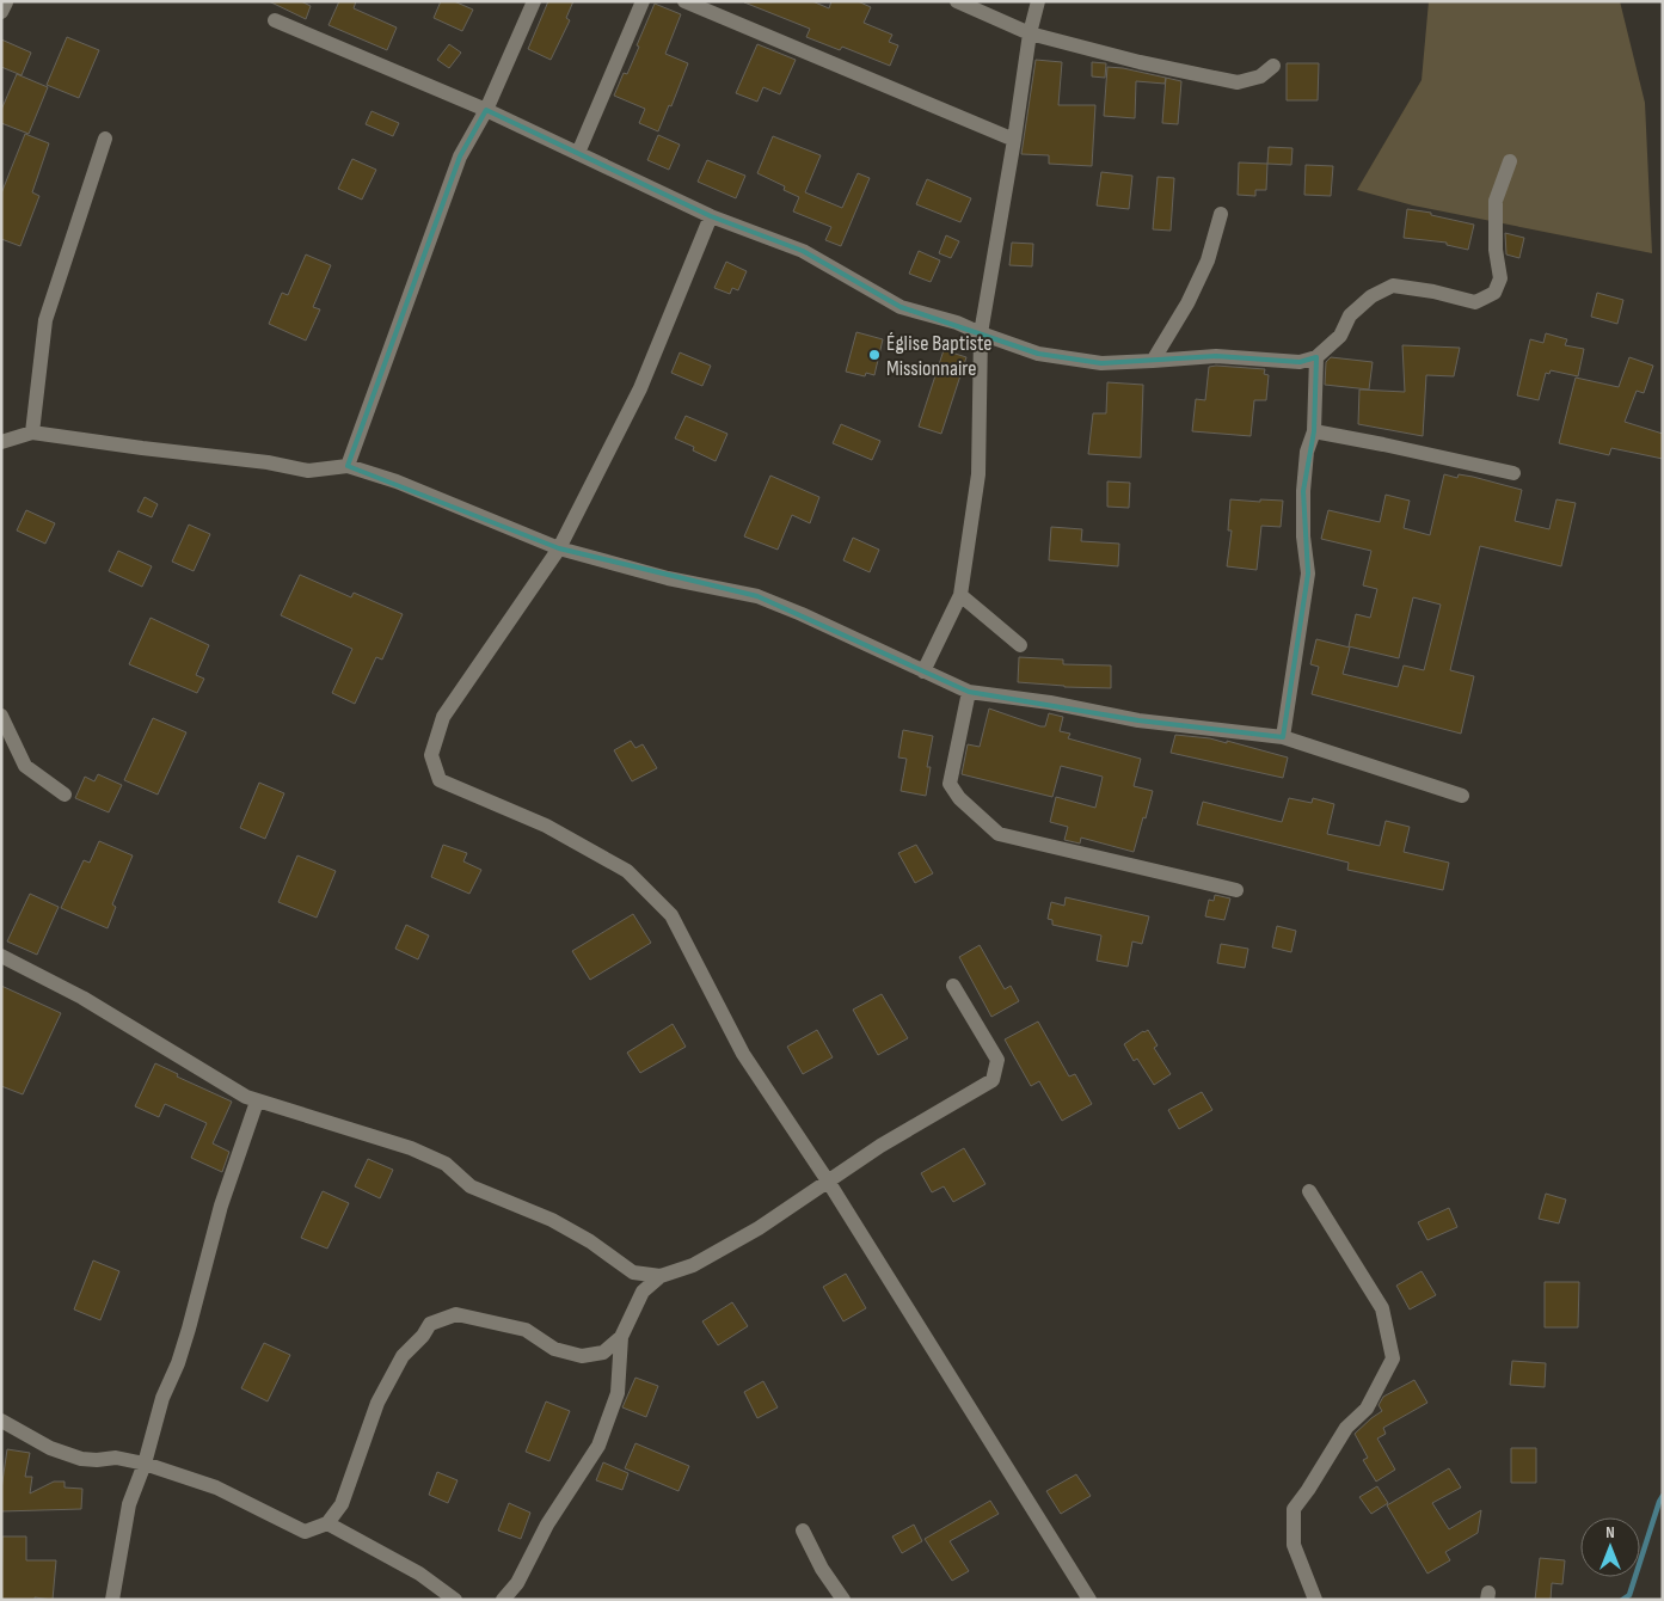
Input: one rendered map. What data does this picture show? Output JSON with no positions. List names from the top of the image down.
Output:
{
  "places": ["Église Baptiste Missionnaire"],
  "north": "top"
}
